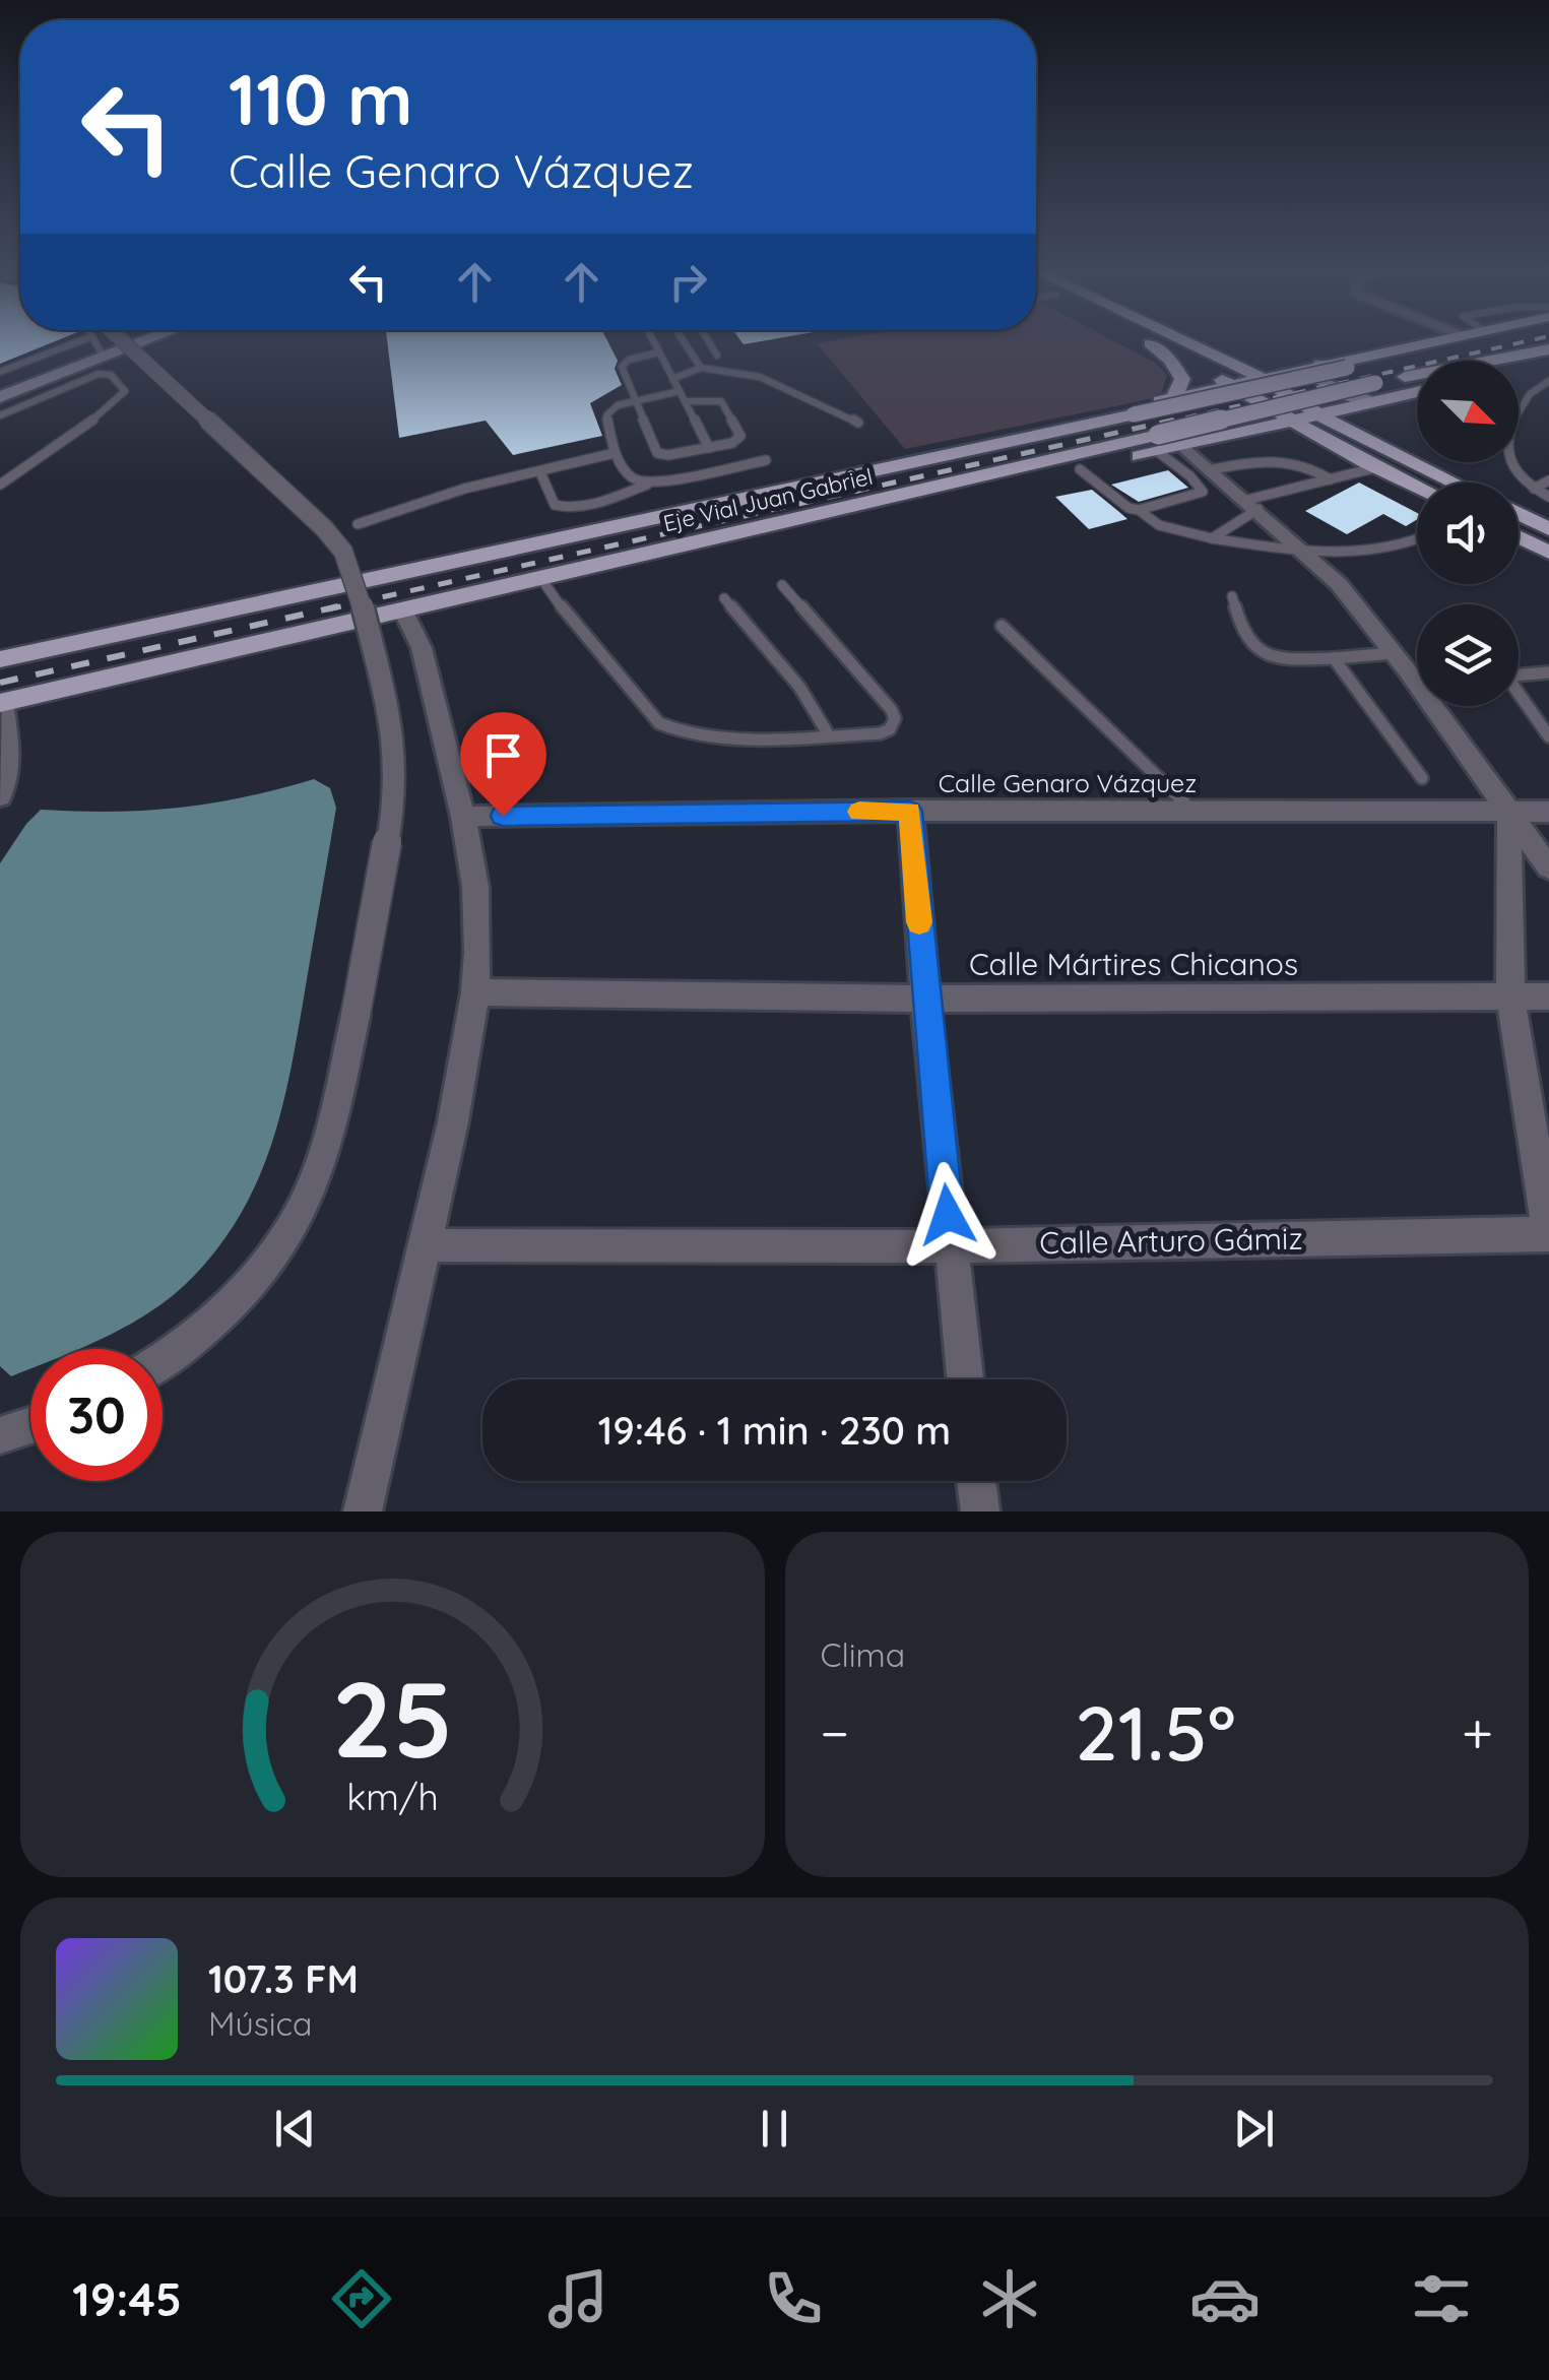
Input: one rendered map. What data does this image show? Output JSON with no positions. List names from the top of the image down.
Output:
{
  "streets": {
    "main road": ["Eje Vial Juan Gabriel"],
    "street": ["Calle Genaro Vázquez", "Calle Mártires Chicanos", "Calle Arturo Gámiz"]
  },
  "north": "bottom right",
  "page": {
    "turn": ["110 m", "Calle Genaro Vázquez"],
    "limit": "30",
    "trip": "19:46 · 1 min · 230 m",
    "tile": "Clima",
    "heat": ["−", "21.5°", "+"],
    "song": ["107.3 FM", "Música"],
    "tabs": "19:45",
    "gauge": ["25", "km/h"]
  }
}
